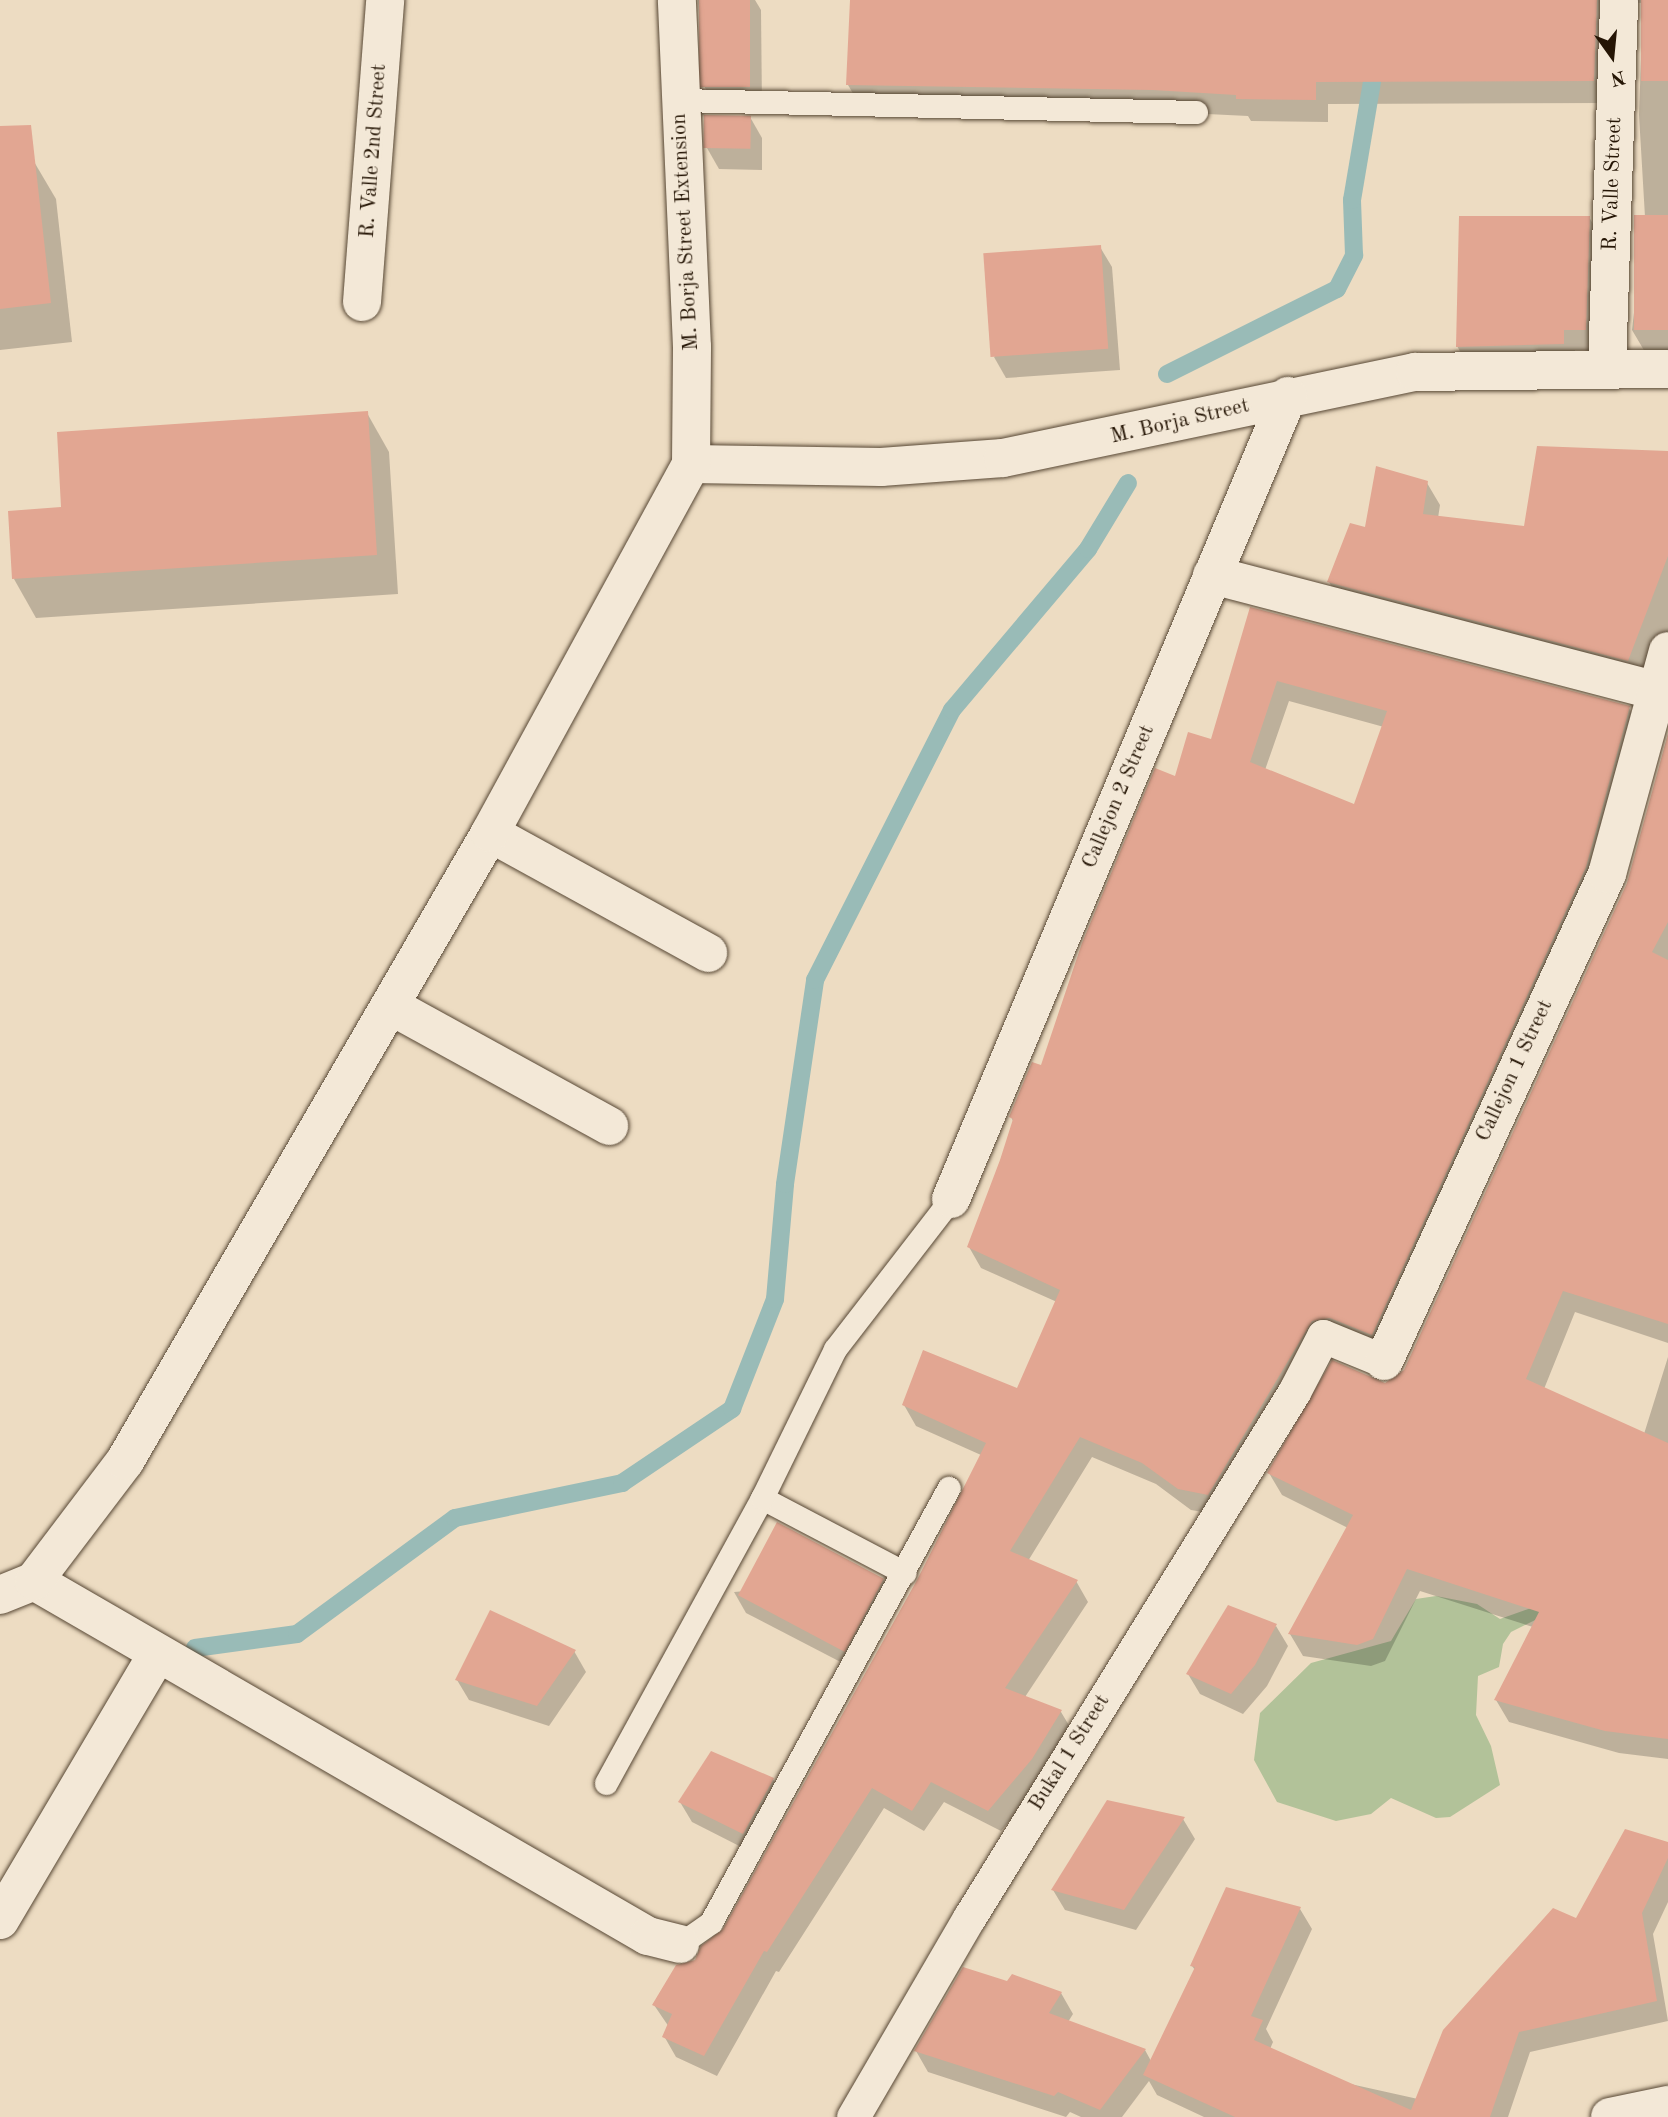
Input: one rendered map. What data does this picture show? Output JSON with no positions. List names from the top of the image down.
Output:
{
  "streets": {
    "street": [
      "R. Valle 2nd Street",
      "R. Valle Street",
      "M. Borja Street Extension",
      "M. Borja Street",
      "Callejon 2 Street",
      "Callejon 1 Street",
      "Bukal 1 Street"
    ]
  },
  "crossings": [
    ["R. Valle Street", "M. Borja Street"],
    ["M. Borja Street Extension", "M. Borja Street"],
    ["M. Borja Street", "Callejon 2 Street"],
    ["Callejon 1 Street", "Bukal 1 Street"]
  ],
  "north": "bottom"
}
